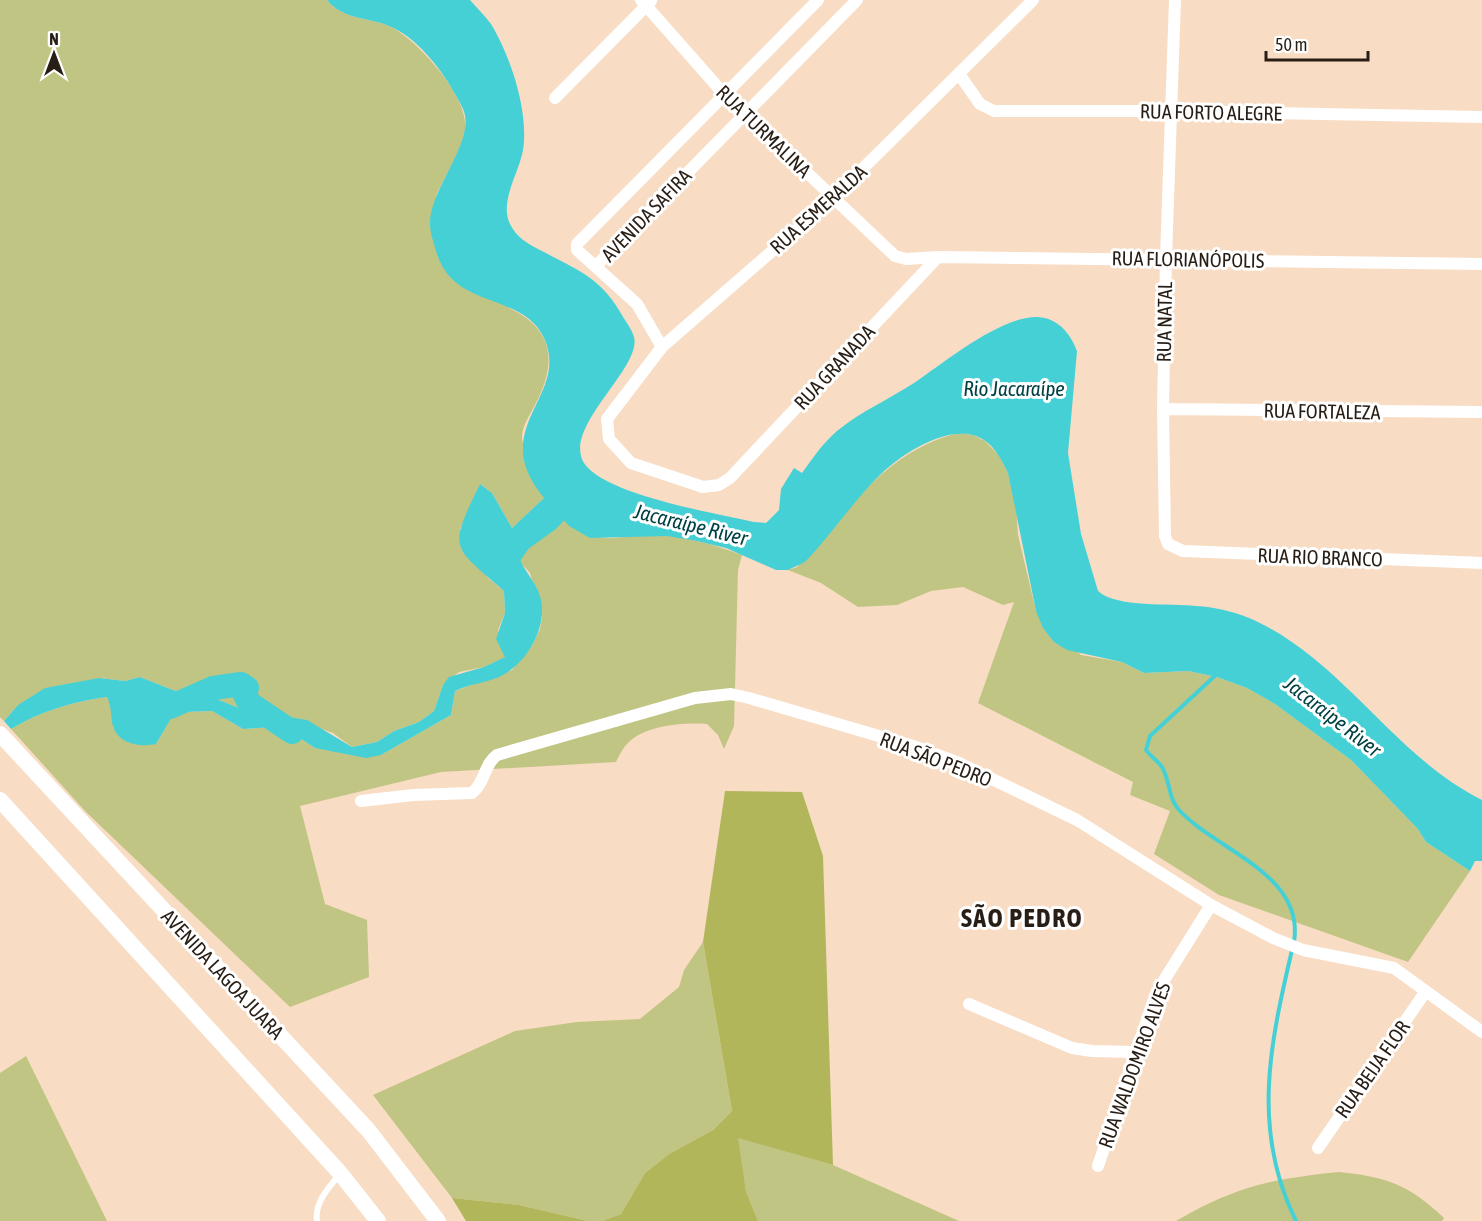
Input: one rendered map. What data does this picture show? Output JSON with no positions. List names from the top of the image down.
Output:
{
  "streets": {
    "main road": ["AVENIDA LAGOA JUARA"],
    "street": [
      "RUA FORTO ALEGRE",
      "RUA TURMALINA",
      "RUA ESMERALDA",
      "AVENIDA SAFIRA",
      "RUA FLORIANÓPOLIS",
      "RUA NATAL",
      "RUA GRANADA",
      "RUA FORTALEZA",
      "RUA RIO BRANCO",
      "RUA SÃO PEDRO",
      "RUA WALDOMIRO ALVES",
      "RUA BEIJA FLOR"
    ]
  },
  "crossings": [
    ["RUA FORTO ALEGRE", "RUA ESMERALDA"],
    ["RUA FORTO ALEGRE", "RUA NATAL"],
    ["RUA TURMALINA", "RUA ESMERALDA"],
    ["RUA TURMALINA", "AVENIDA SAFIRA"],
    ["RUA TURMALINA", "RUA FLORIANÓPOLIS"],
    ["RUA ESMERALDA", "RUA GRANADA"],
    ["RUA FLORIANÓPOLIS", "RUA NATAL"],
    ["RUA FLORIANÓPOLIS", "RUA GRANADA"],
    ["RUA NATAL", "RUA FORTALEZA"],
    ["RUA NATAL", "RUA RIO BRANCO"],
    ["RUA SÃO PEDRO", "RUA WALDOMIRO ALVES"],
    ["RUA SÃO PEDRO", "RUA BEIJA FLOR"]
  ],
  "districts": ["SÃO PEDRO"],
  "water": ["Rio Jacaraípe", "Jacaraípe River"],
  "scale_bar": "50 m",
  "north": "top"
}
